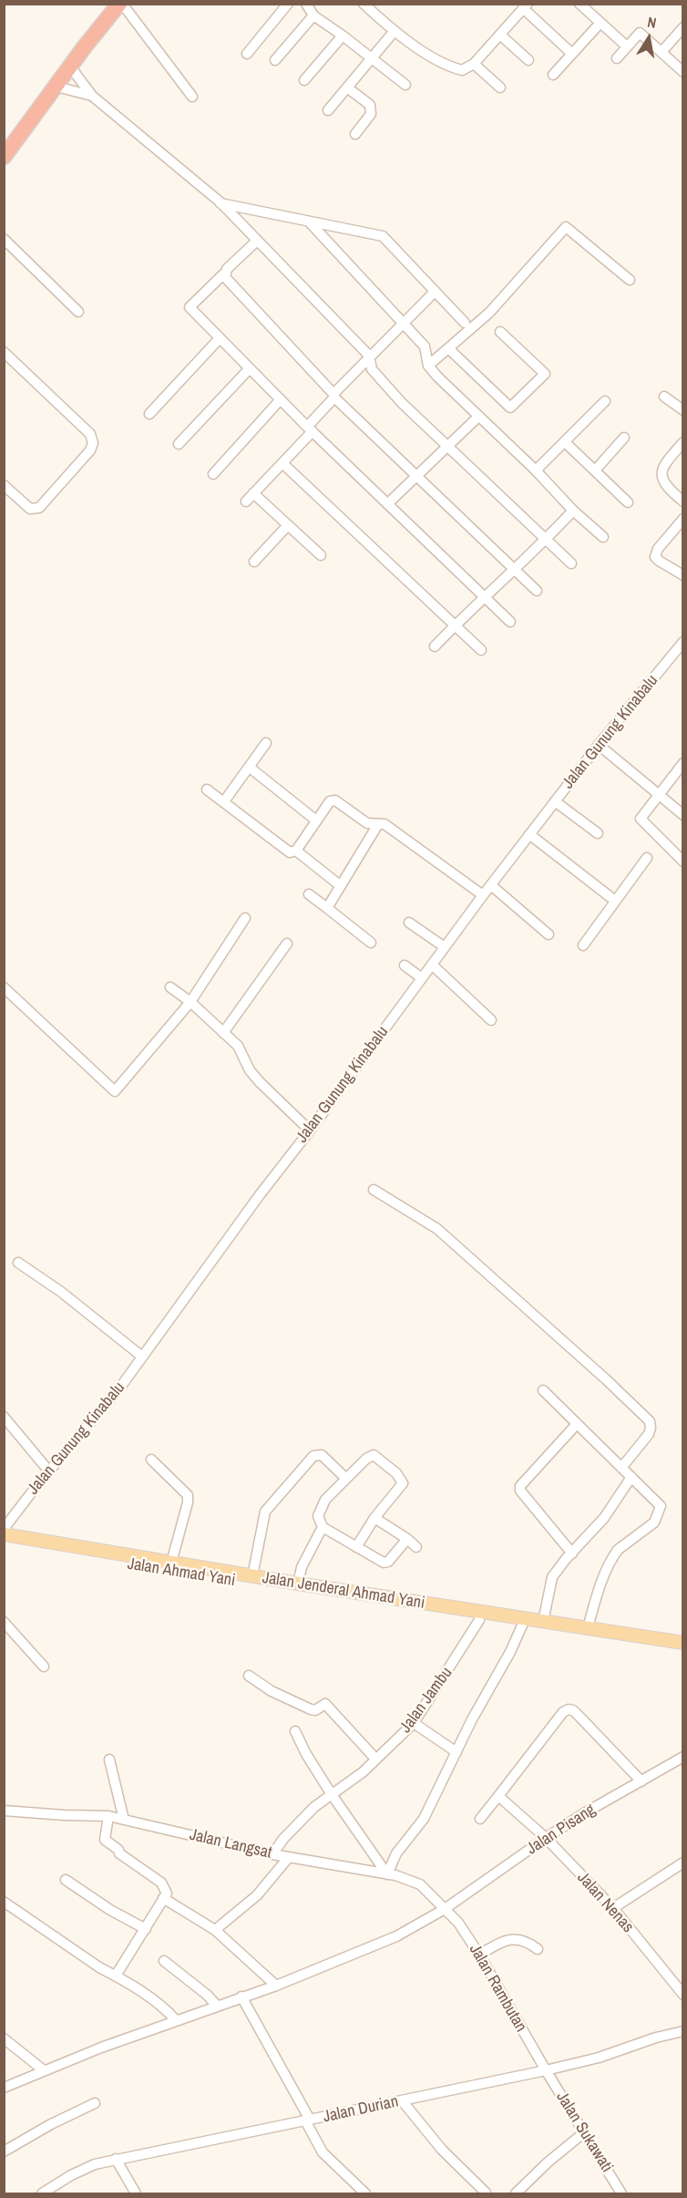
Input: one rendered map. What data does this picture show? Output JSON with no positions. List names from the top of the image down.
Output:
{
  "streets": {
    "main road": ["Jalan Ahmad Yani", "Jalan Jenderal Ahmad Yani"],
    "street": [
      "Jalan Gunung Kinabalu",
      "Jalan Jambu",
      "Jalan Pisang",
      "Jalan Langsat",
      "Jalan Nenas",
      "Jalan Rambutan",
      "Jalan Durian",
      "Jalan Sukawati"
    ]
  },
  "crossings": [
    ["Jalan Ahmad Yani", "Jalan Jenderal Ahmad Yani"],
    ["Jalan Ahmad Yani", "Jalan Jambu"],
    ["Jalan Jambu", "Jalan Langsat"],
    ["Jalan Pisang", "Jalan Langsat"],
    ["Jalan Pisang", "Jalan Nenas"],
    ["Jalan Pisang", "Jalan Rambutan"],
    ["Jalan Langsat", "Jalan Rambutan"],
    ["Jalan Rambutan", "Jalan Durian"],
    ["Jalan Rambutan", "Jalan Sukawati"],
    ["Jalan Durian", "Jalan Sukawati"]
  ],
  "north": "top"
}
